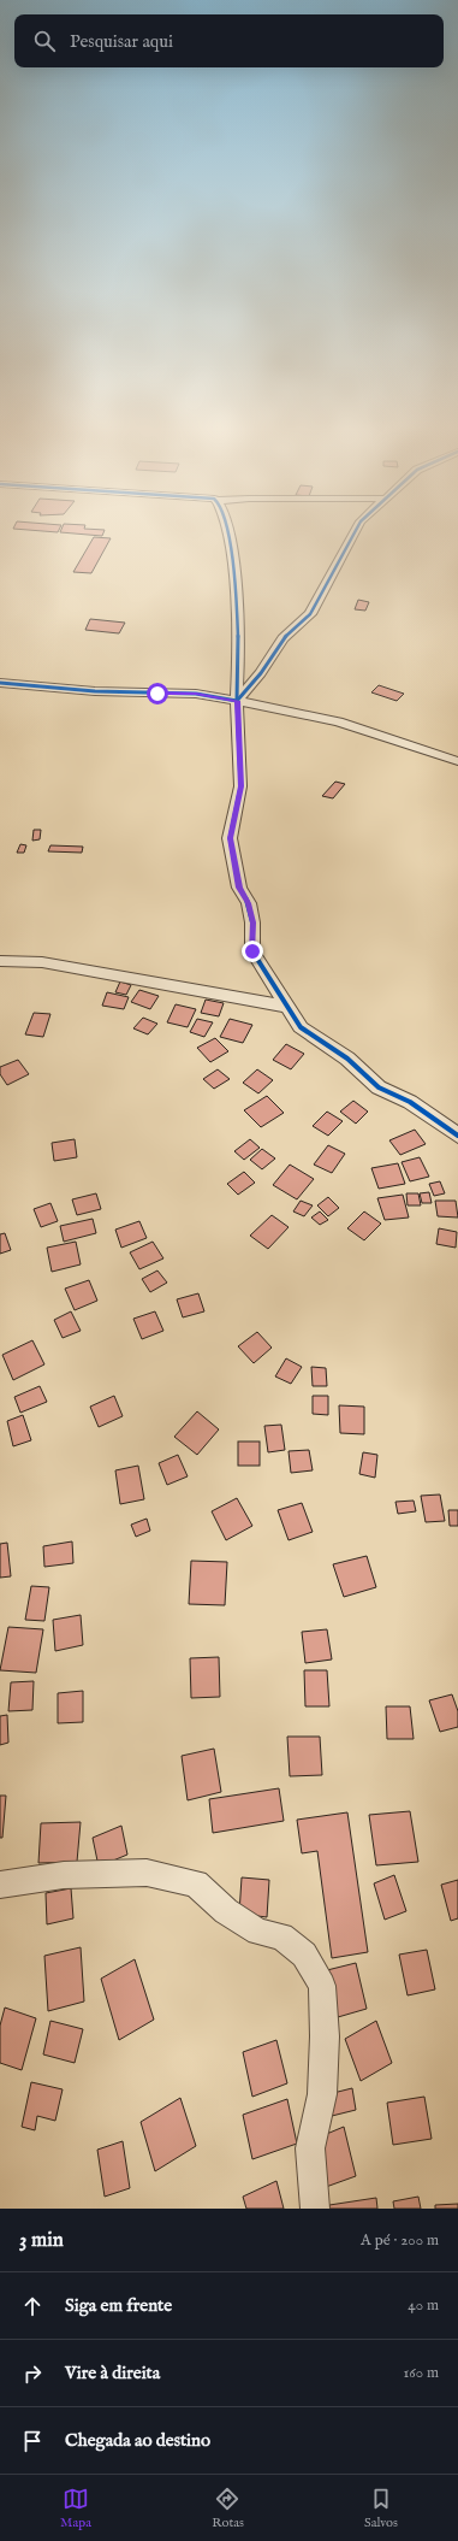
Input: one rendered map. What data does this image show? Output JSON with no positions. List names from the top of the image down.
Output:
{
  "page": {
    "search": "Pesquisar aqui",
    "heading": ["3 min", "A pé · 200 m"],
    "list": [
      ["Siga em frente", "40 m"],
      ["Vire à direita", "160 m"],
      "Chegada ao destino"
    ],
    "nav": ["Mapa", "Rotas", "Salvos"]
  }
}
